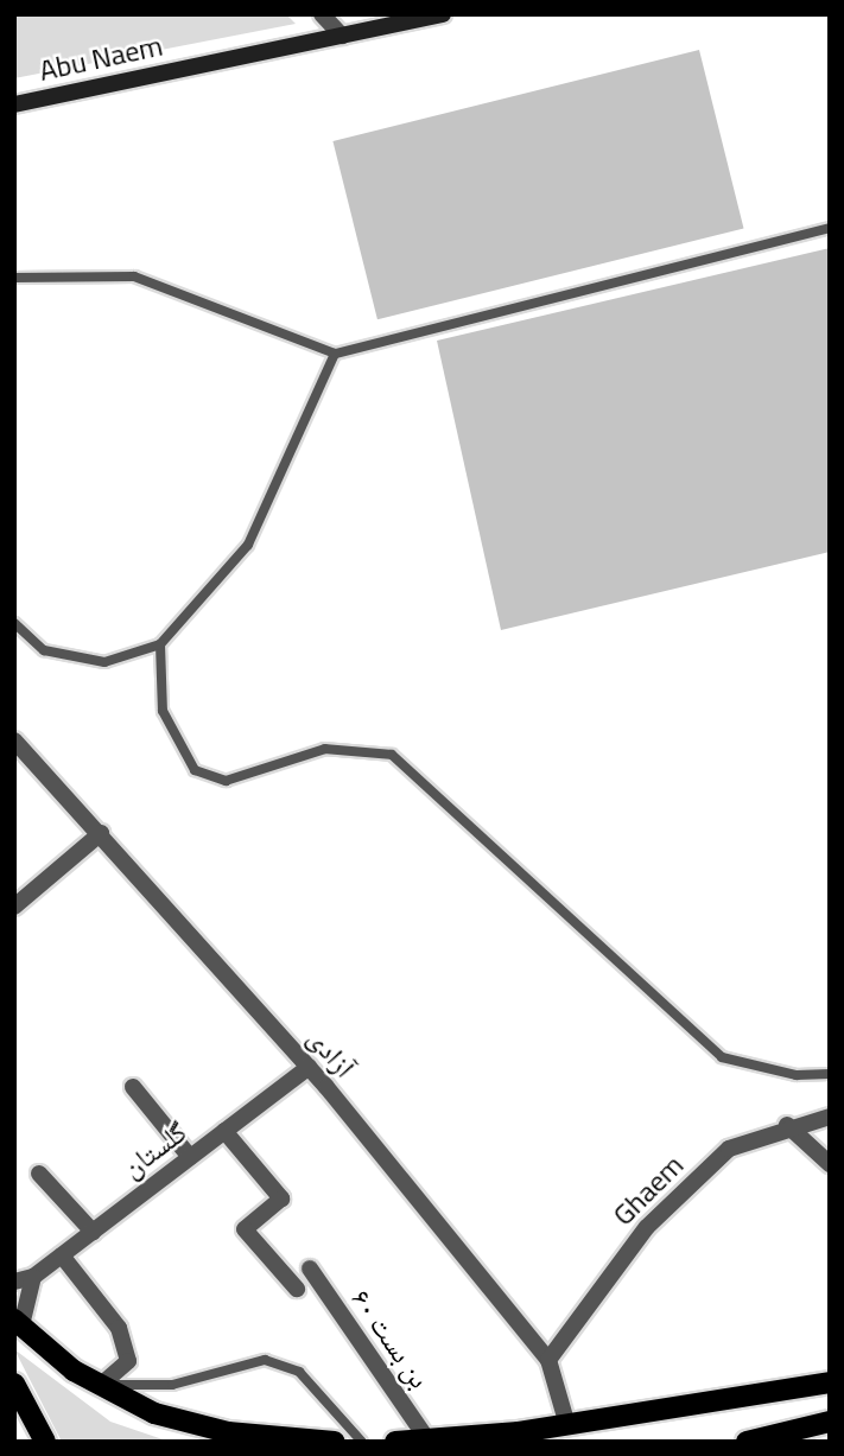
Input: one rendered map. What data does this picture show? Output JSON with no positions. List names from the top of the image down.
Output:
{
  "streets": {
    "main road": ["Abu Naem"],
    "street": [
      "آزادی",
      "گلستان",
      "Ghaem",
      "بن بست ۶۰"
    ]
  },
  "crossings": [
    ["آزادی", "گلستان"],
    ["آزادی", "Ghaem"]
  ]
}
